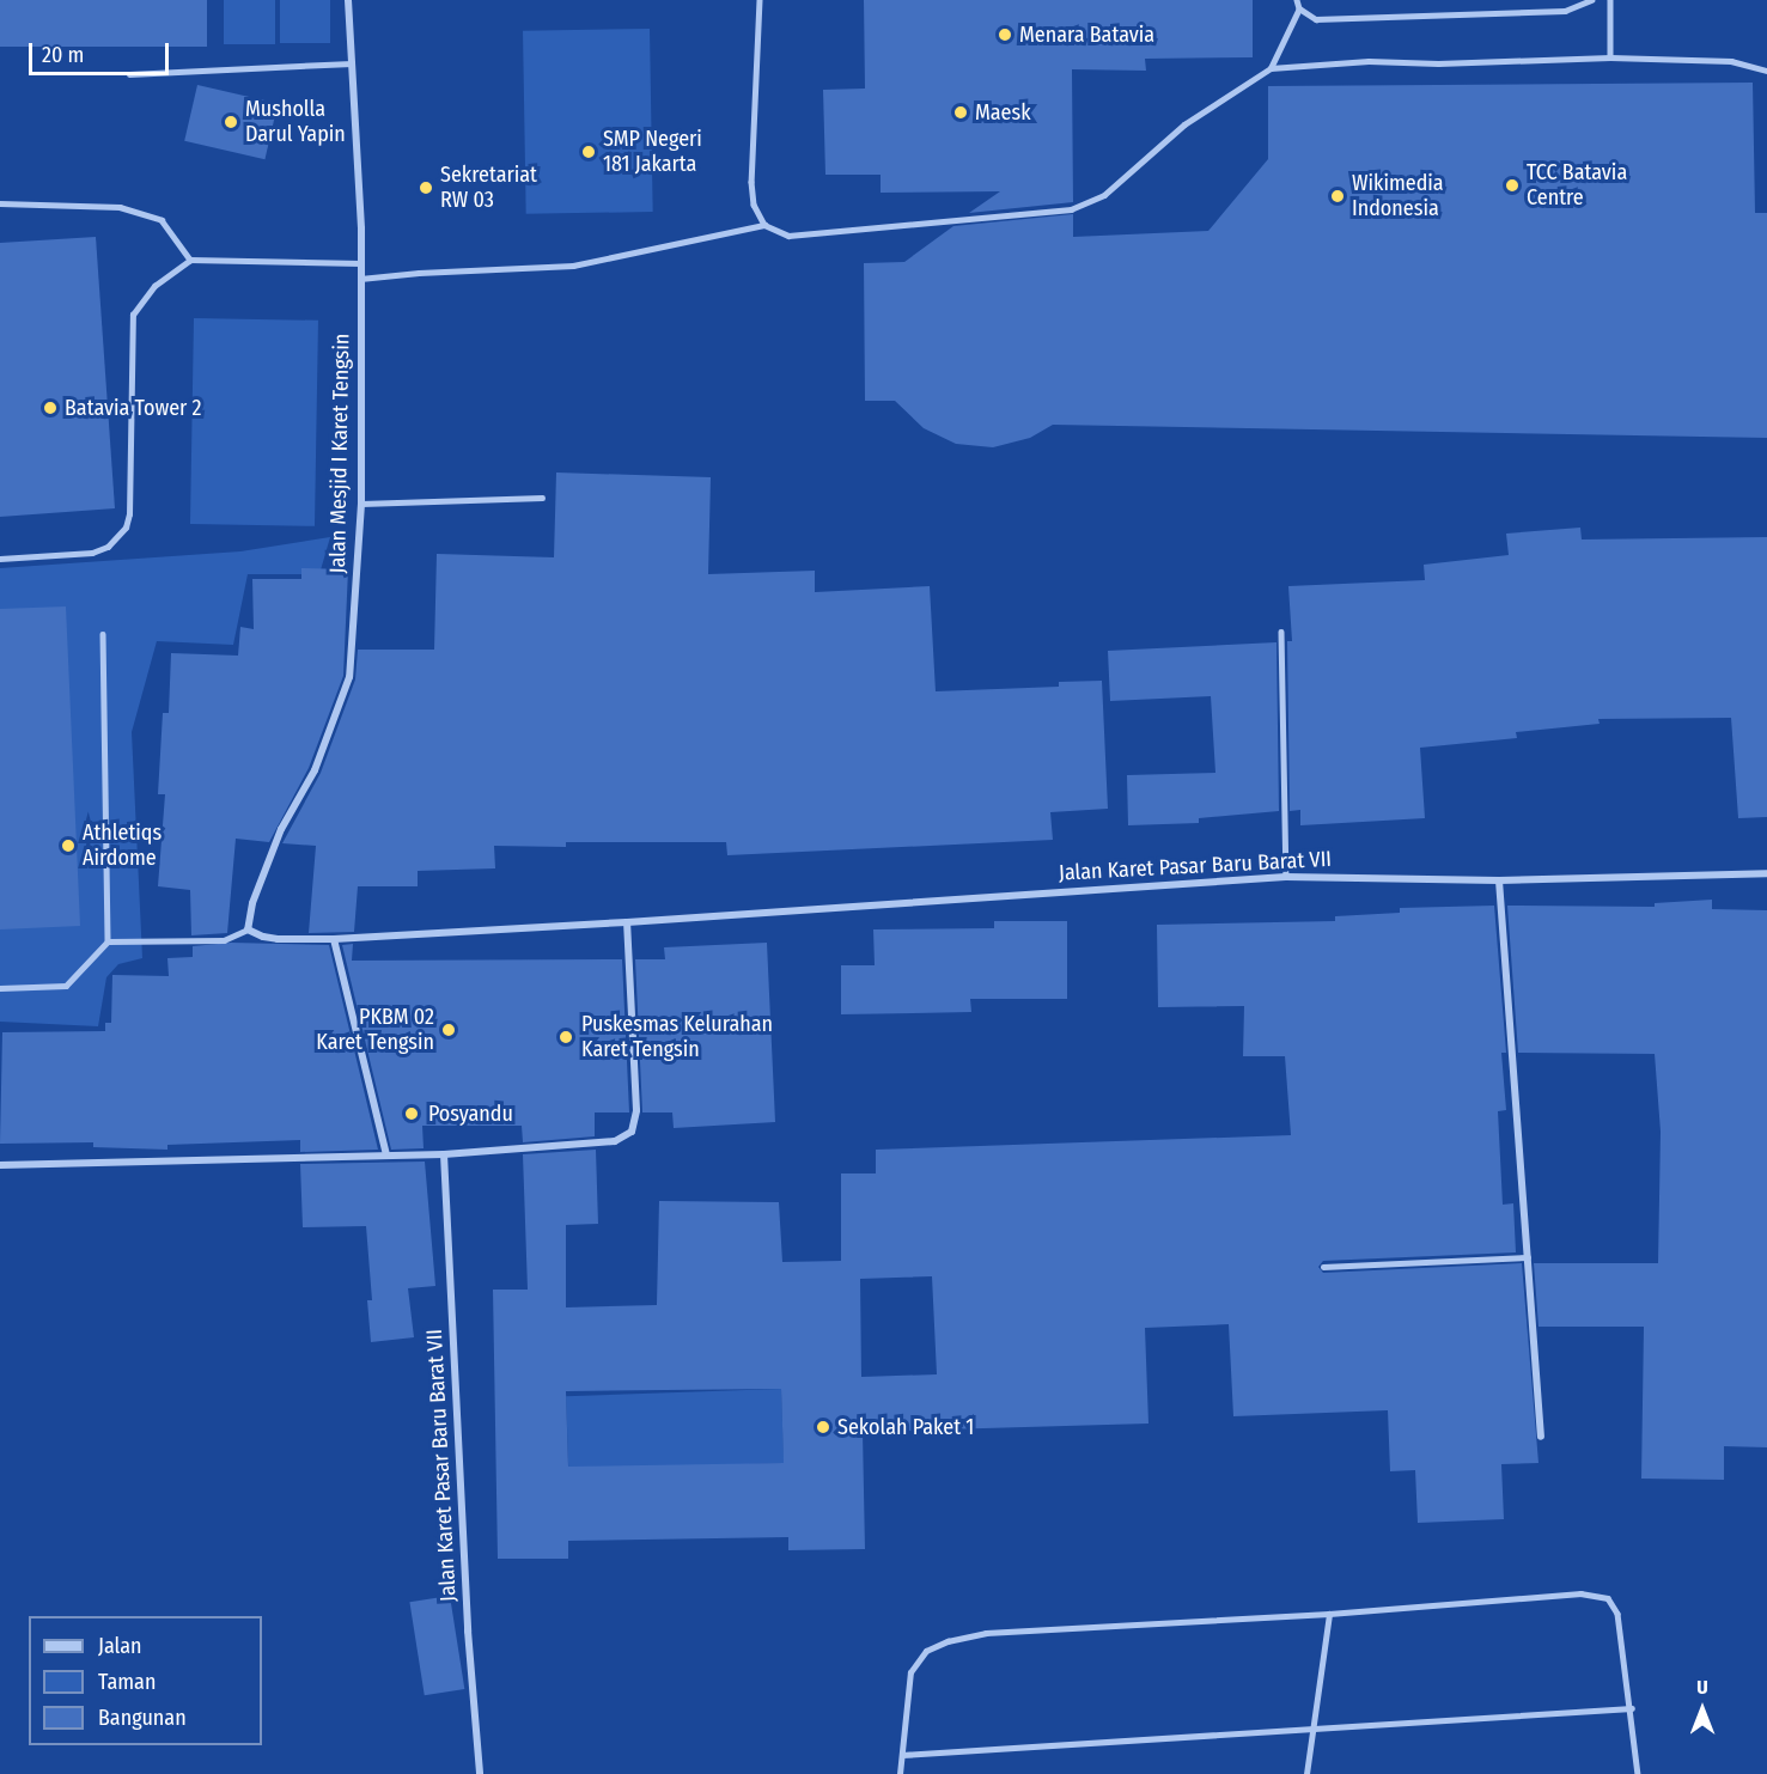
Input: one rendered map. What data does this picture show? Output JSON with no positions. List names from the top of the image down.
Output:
{
  "streets": {
    "street": ["Jalan Mesjid I Karet Tengsin", "Jalan Karet Pasar Baru Barat VII"]
  },
  "crossings": [
    ["Jalan Mesjid I Karet Tengsin", "Jalan Karet Pasar Baru Barat VII"]
  ],
  "places": [
    "Menara Batavia",
    "Maesk",
    "Musholla Darul Yapin",
    "SMP Negeri 181 Jakarta",
    "TCC Batavia Centre",
    "Sekretariat RW 03",
    "Wikimedia Indonesia",
    "Batavia Tower 2",
    "Athletiqs Airdome",
    "PKBM 02 Karet Tengsin",
    "Puskesmas Kelurahan Karet Tengsin",
    "Posyandu",
    "Sekolah Paket 1"
  ],
  "legend": ["Jalan", "Taman", "Bangunan"],
  "scale_bar": "20 m",
  "north": "top"
}
